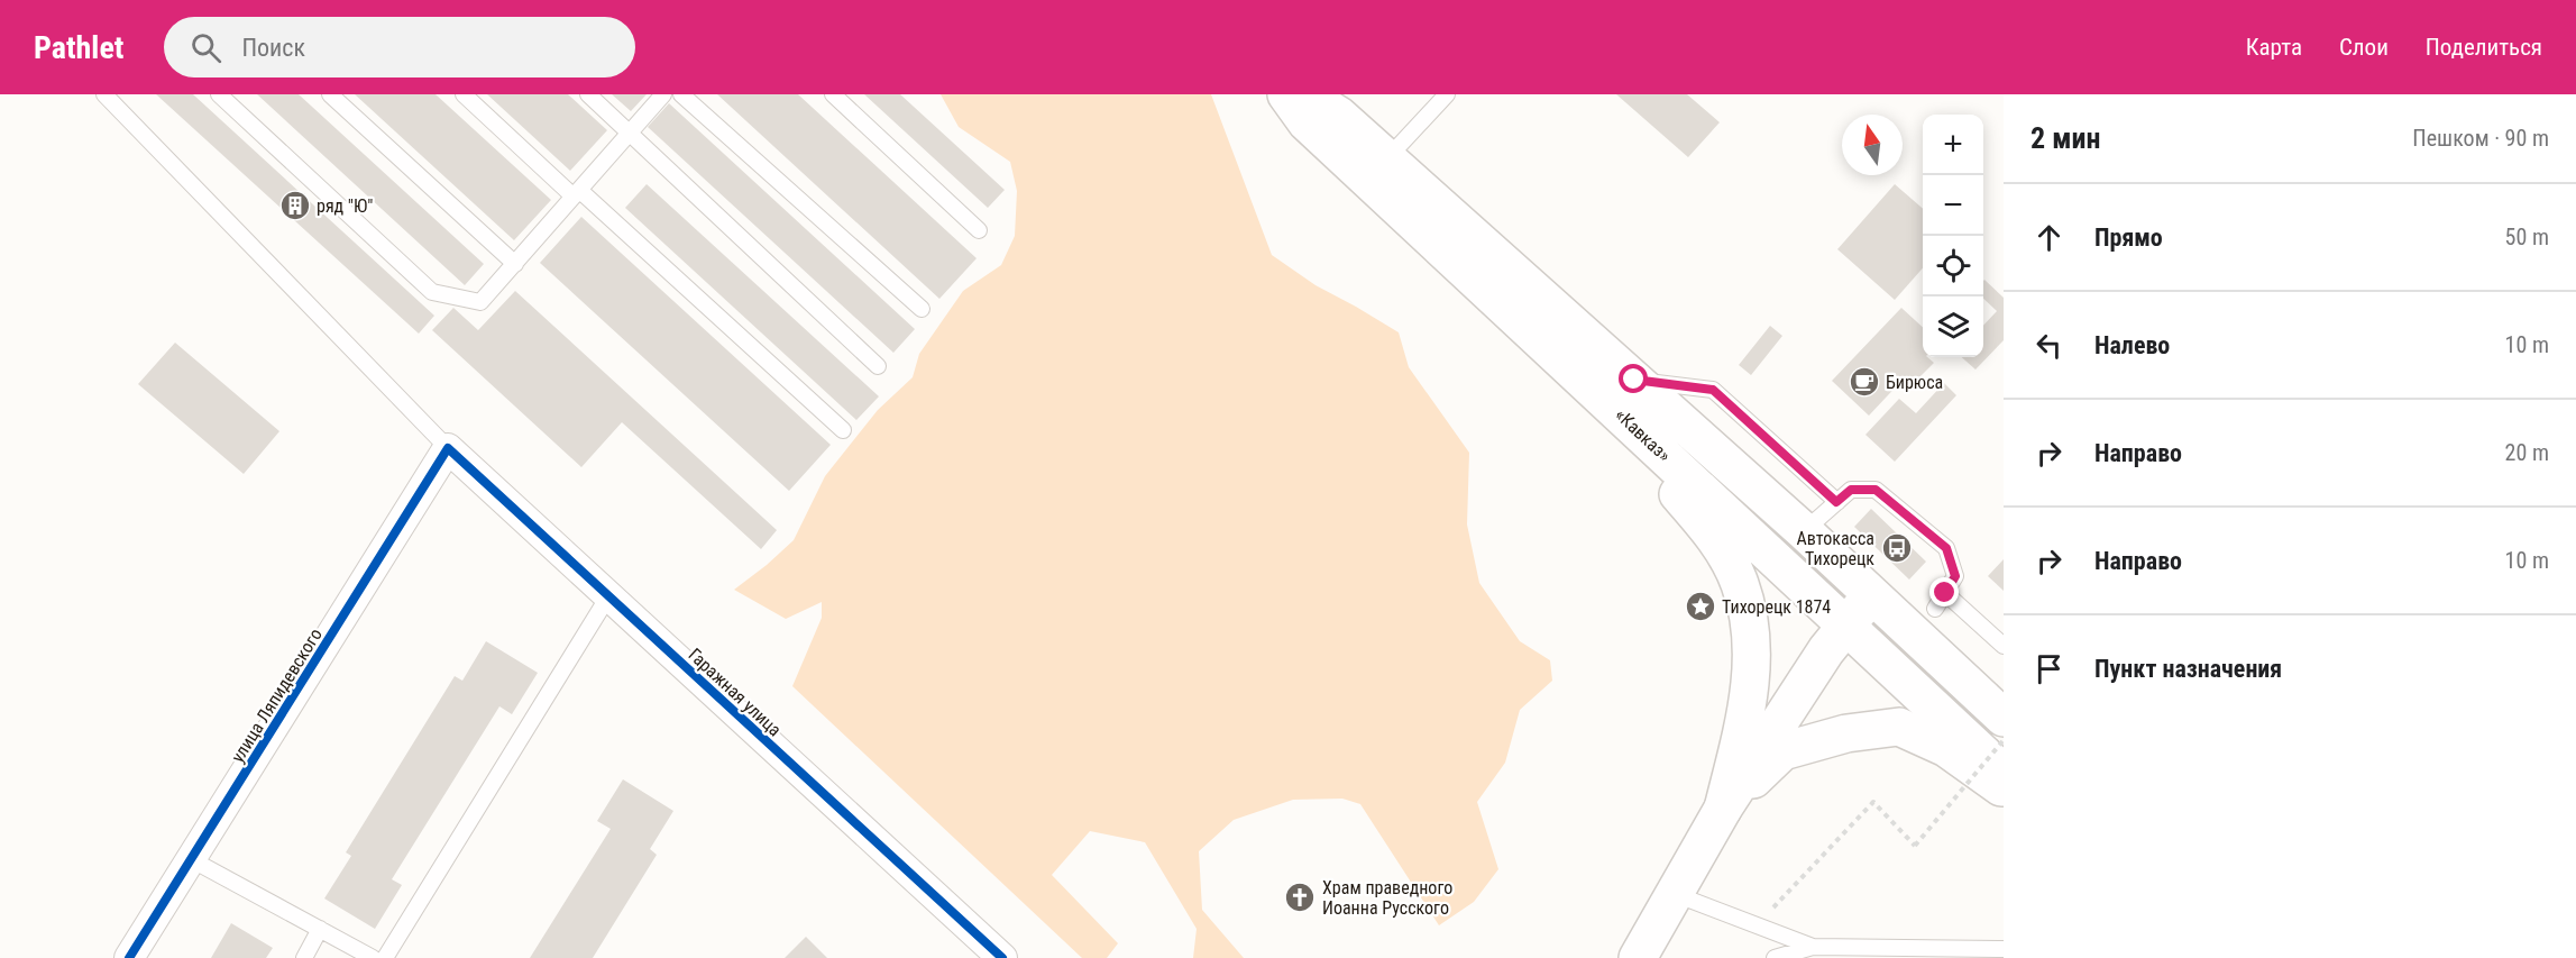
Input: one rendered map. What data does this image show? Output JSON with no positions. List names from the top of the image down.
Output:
{
  "streets": {
    "main road": ["«Кавказ»"],
    "street": ["Гаражная улица", "улица Ляпидевского"]
  },
  "crossings": [
    ["Гаражная улица", "улица Ляпидевского"]
  ],
  "places": {
    "building": ["ряд \"Ю\""],
    "cafe": ["Бирюса"],
    "bus stop": ["Автокасса Тихорецк"],
    "place": ["Тихорецк 1874"],
    "church": ["Храм праведного Иоанна Русского"]
  },
  "north": "top",
  "page": {
    "header": "Pathlet",
    "search": "Поиск",
    "nav": ["Карта", "Слои", "Поделиться"],
    "heading": ["2 мин", "Пешком · 90 m"],
    "map_buttons": ["+", "−"],
    "list": [
      ["Прямо", "50 m"],
      ["Налево", "10 m"],
      ["Направо", "20 m"],
      ["Направо", "10 m"],
      "Пункт назначения"
    ]
  }
}
